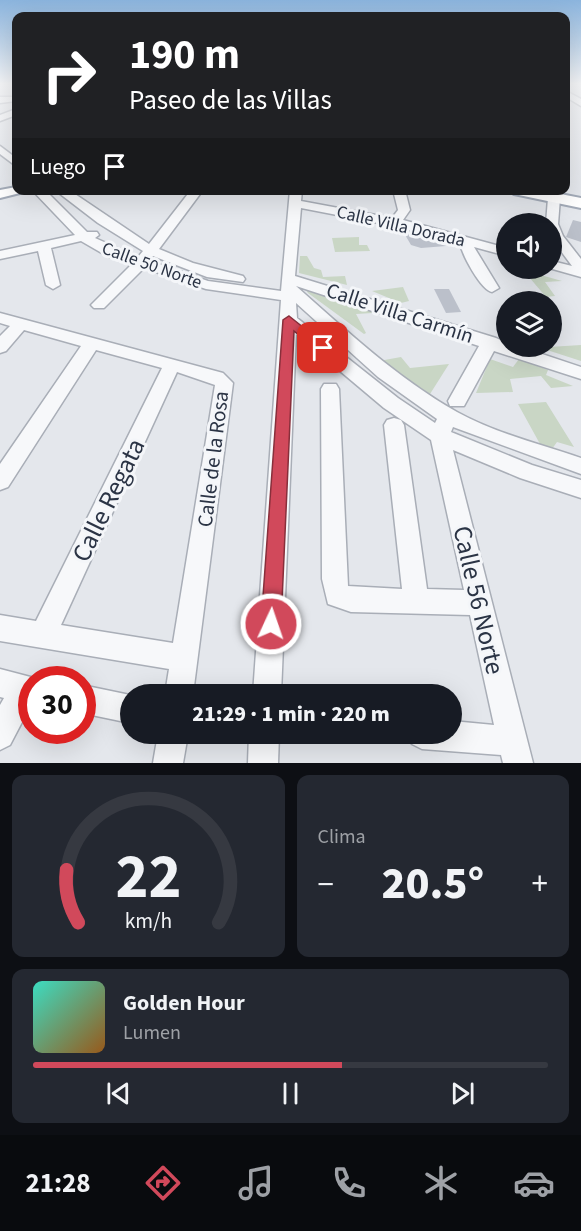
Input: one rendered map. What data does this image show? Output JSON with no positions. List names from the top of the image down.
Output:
{
  "streets": {
    "street": [
      "Calle Villa Dorada",
      "Calle 50 Norte",
      "Calle Villa Carmín",
      "Calle de la Rosa",
      "Calle Regata",
      "Calle 56 Norte"
    ]
  },
  "crossings": [
    ["Calle 50 Norte", "Calle Villa Carmín"],
    ["Calle de la Rosa", "Calle Regata"]
  ],
  "page": {
    "turn": ["190 m", "Paseo de las Villas"],
    "then": "Luego",
    "limit": "30",
    "trip": "21:29 · 1 min · 220 m",
    "tile": "Clima",
    "heat": ["−", "20.5°", "+"],
    "song": ["Golden Hour", "Lumen"],
    "tabs": "21:28",
    "gauge": ["22", "km/h"]
  }
}
